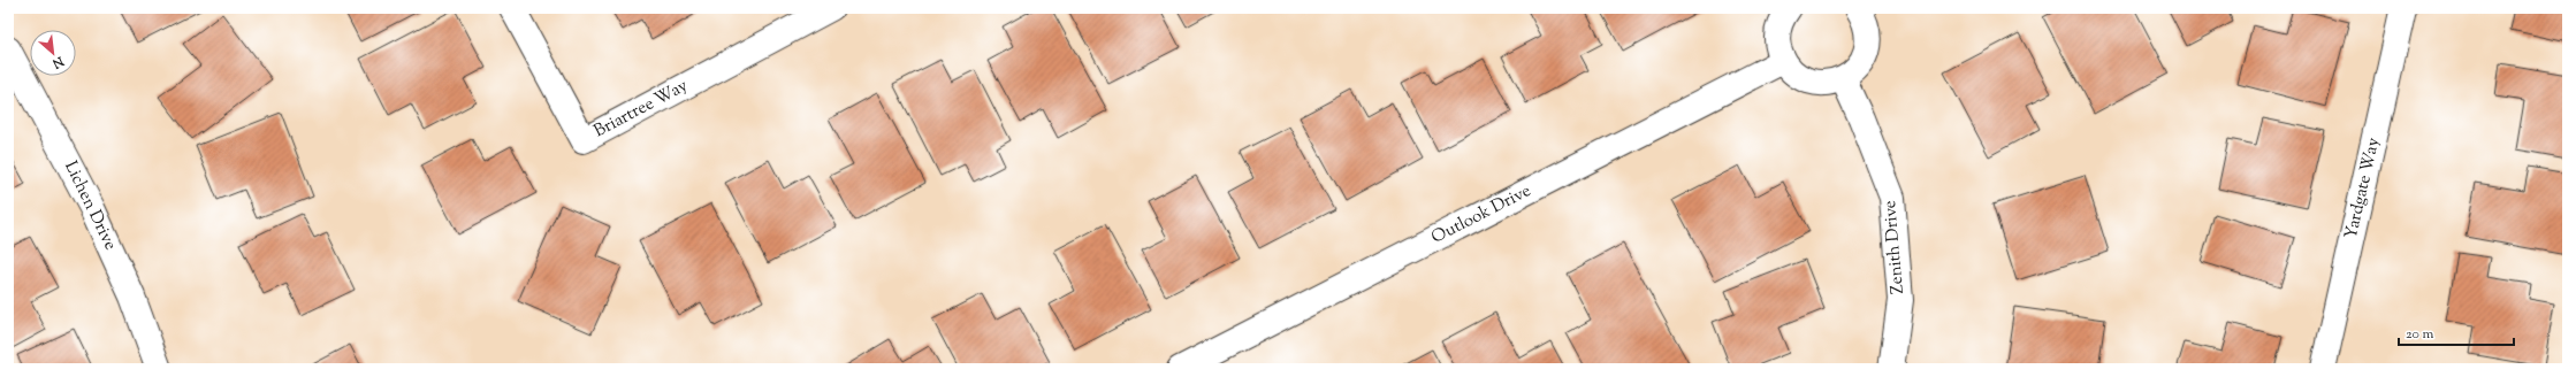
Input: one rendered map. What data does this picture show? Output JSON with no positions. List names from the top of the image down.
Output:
{
  "streets": {
    "street": [
      "Briartree Way",
      "Yardgate Way",
      "Lichen Drive",
      "Outlook Drive",
      "Zenith Drive"
    ]
  },
  "scale_bar": "20 m",
  "north": "bottom right"
}
